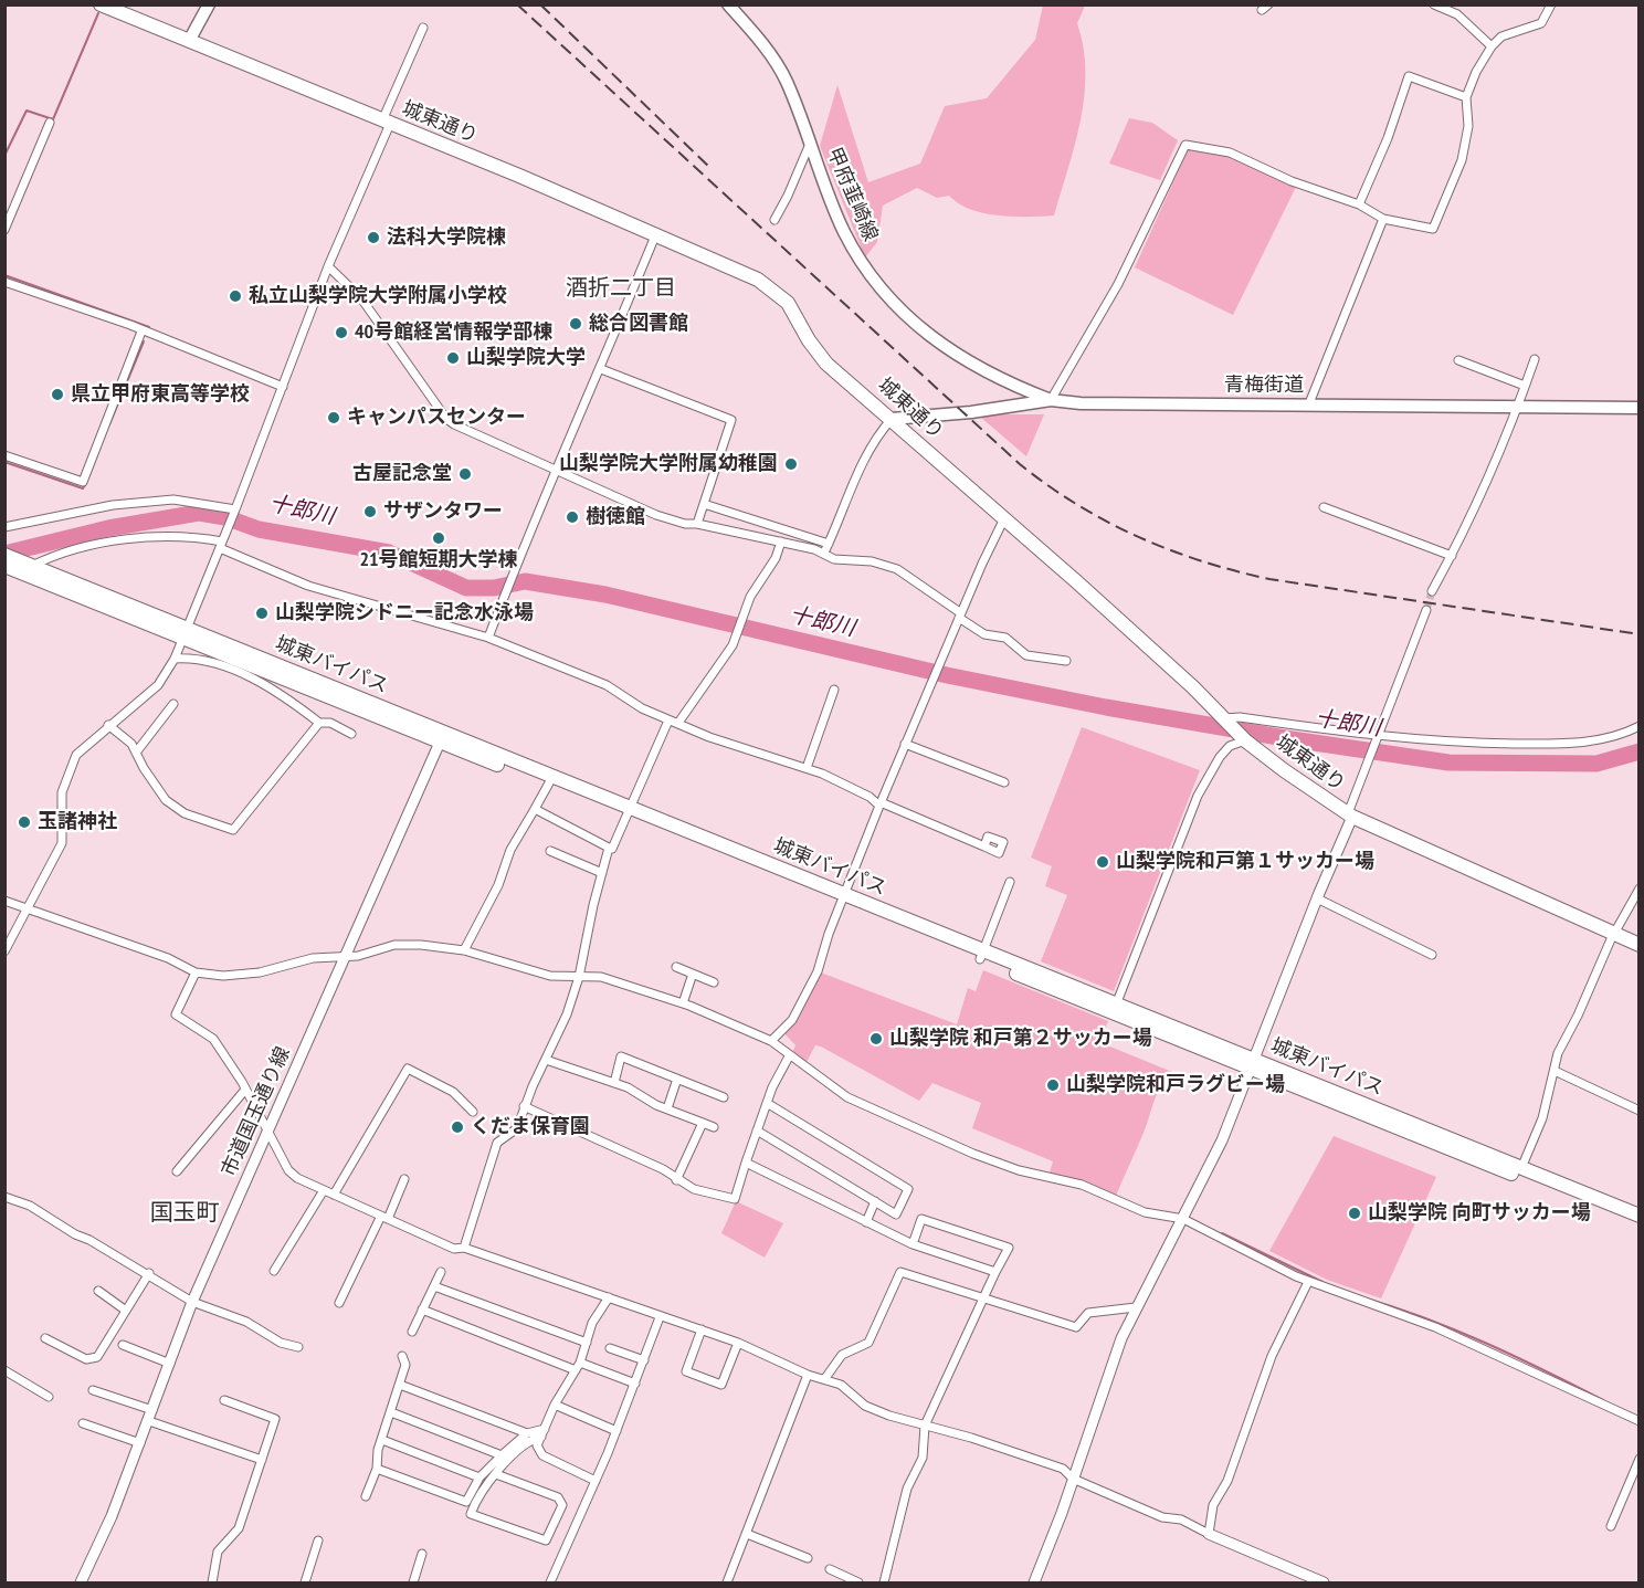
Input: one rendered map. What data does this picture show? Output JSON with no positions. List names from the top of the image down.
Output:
{
  "streets": {
    "highway": ["城東通り", "城東バイパス"],
    "main road": ["甲府韮崎線", "青梅街道"],
    "street": ["市道国玉通り線"]
  },
  "crossings": [
    ["城東通り", "青梅街道"],
    ["甲府韮崎線", "青梅街道"],
    ["城東バイパス", "市道国玉通り線"]
  ],
  "districts": ["酒折二丁目", "国玉町"],
  "water": ["十郎川"],
  "places": [
    "法科大学院棟",
    "私立山梨学院大学附属小学校",
    "総合図書館",
    "40号館経営情報学部棟",
    "山梨学院大学",
    "県立甲府東高等学校",
    "キャンパスセンター",
    "山梨学院大学附属幼稚園",
    "古屋記念堂",
    "サザンタワー",
    "樹徳館",
    "21号館短期大学棟",
    "山梨学院シドニー記念水泳場",
    "玉諸神社",
    "山梨学院和戸第１サッカー場",
    "山梨学院 和戸第２サッカー場",
    "山梨学院和戸ラグビー場",
    "くだま保育園",
    "山梨学院 向町サッカー場"
  ]
}
